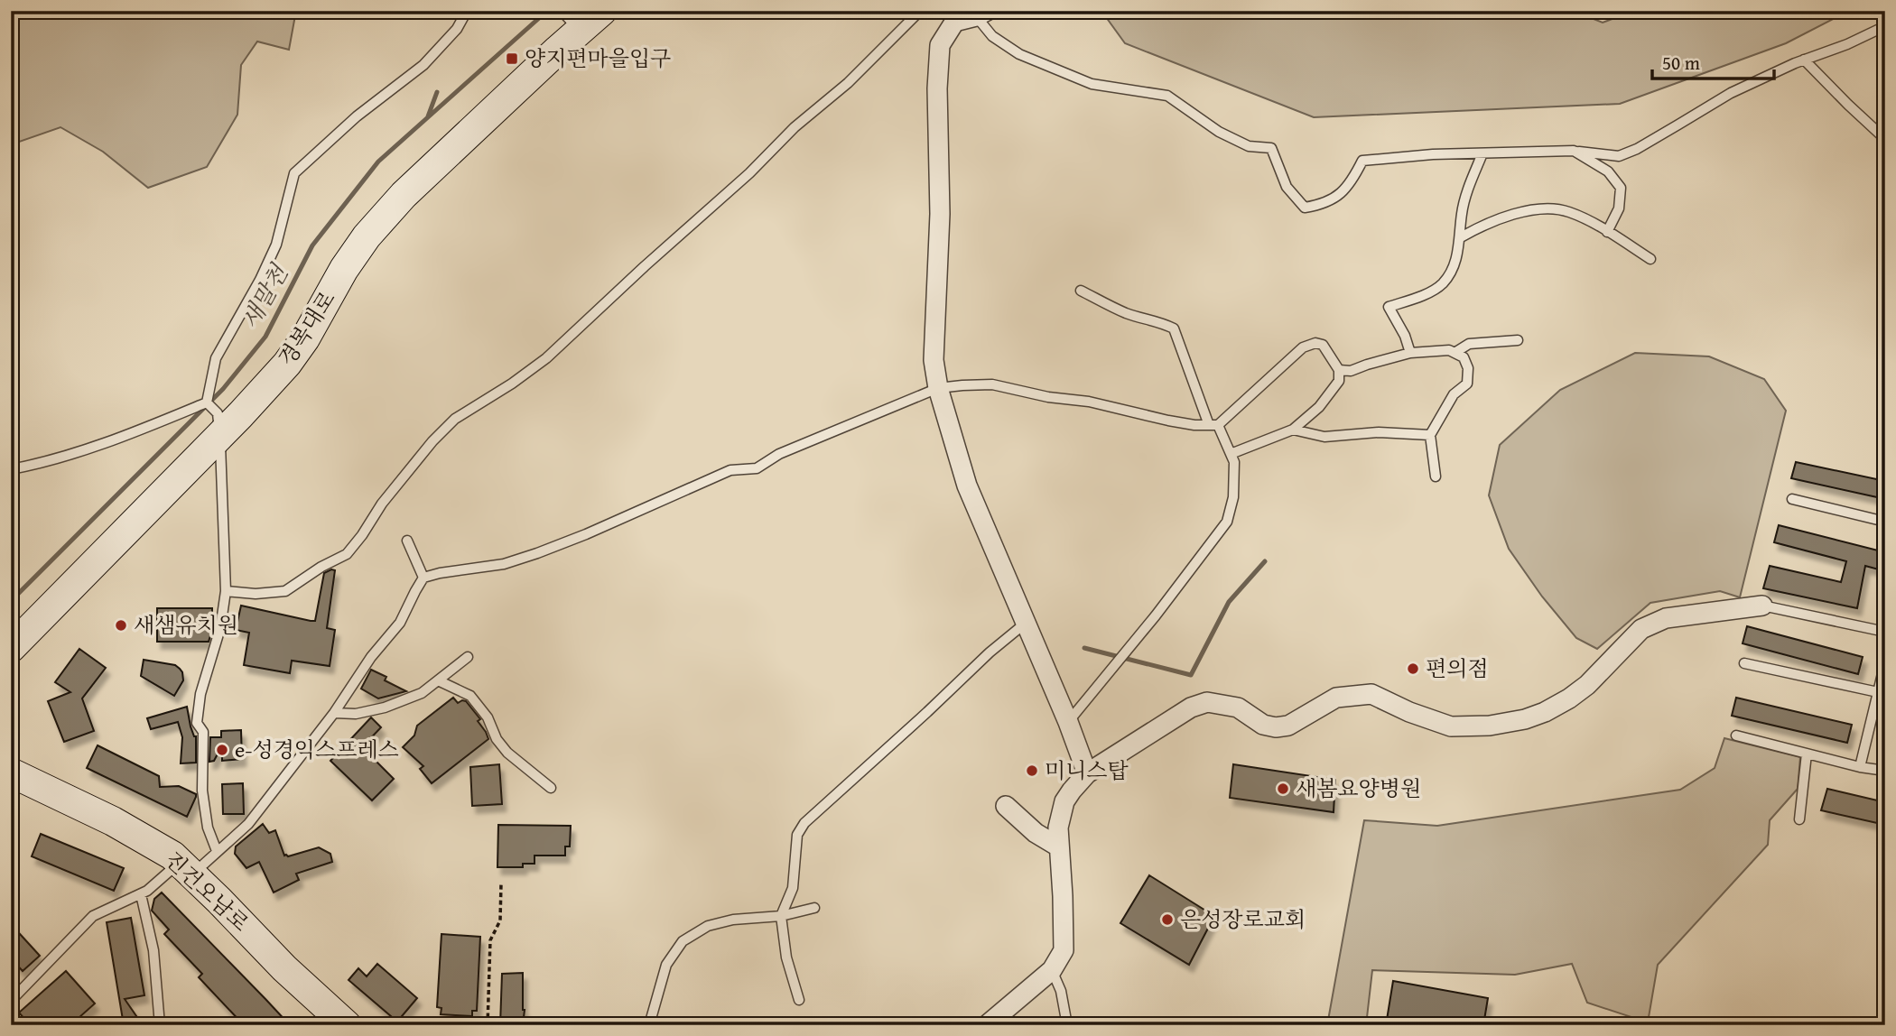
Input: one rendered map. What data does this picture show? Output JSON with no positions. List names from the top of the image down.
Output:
{
  "streets": {
    "street": ["경복대로", "진건오남로"]
  },
  "water": ["새말천"],
  "places": {
    "transit": ["양지편마을입구"],
    "other": [
      "새샘유치원",
      "편의점",
      "e-성경익스프레스",
      "미니스탑",
      "새봄요양병원",
      "은성장로교회"
    ]
  },
  "scale_bar": "50 m"
}
